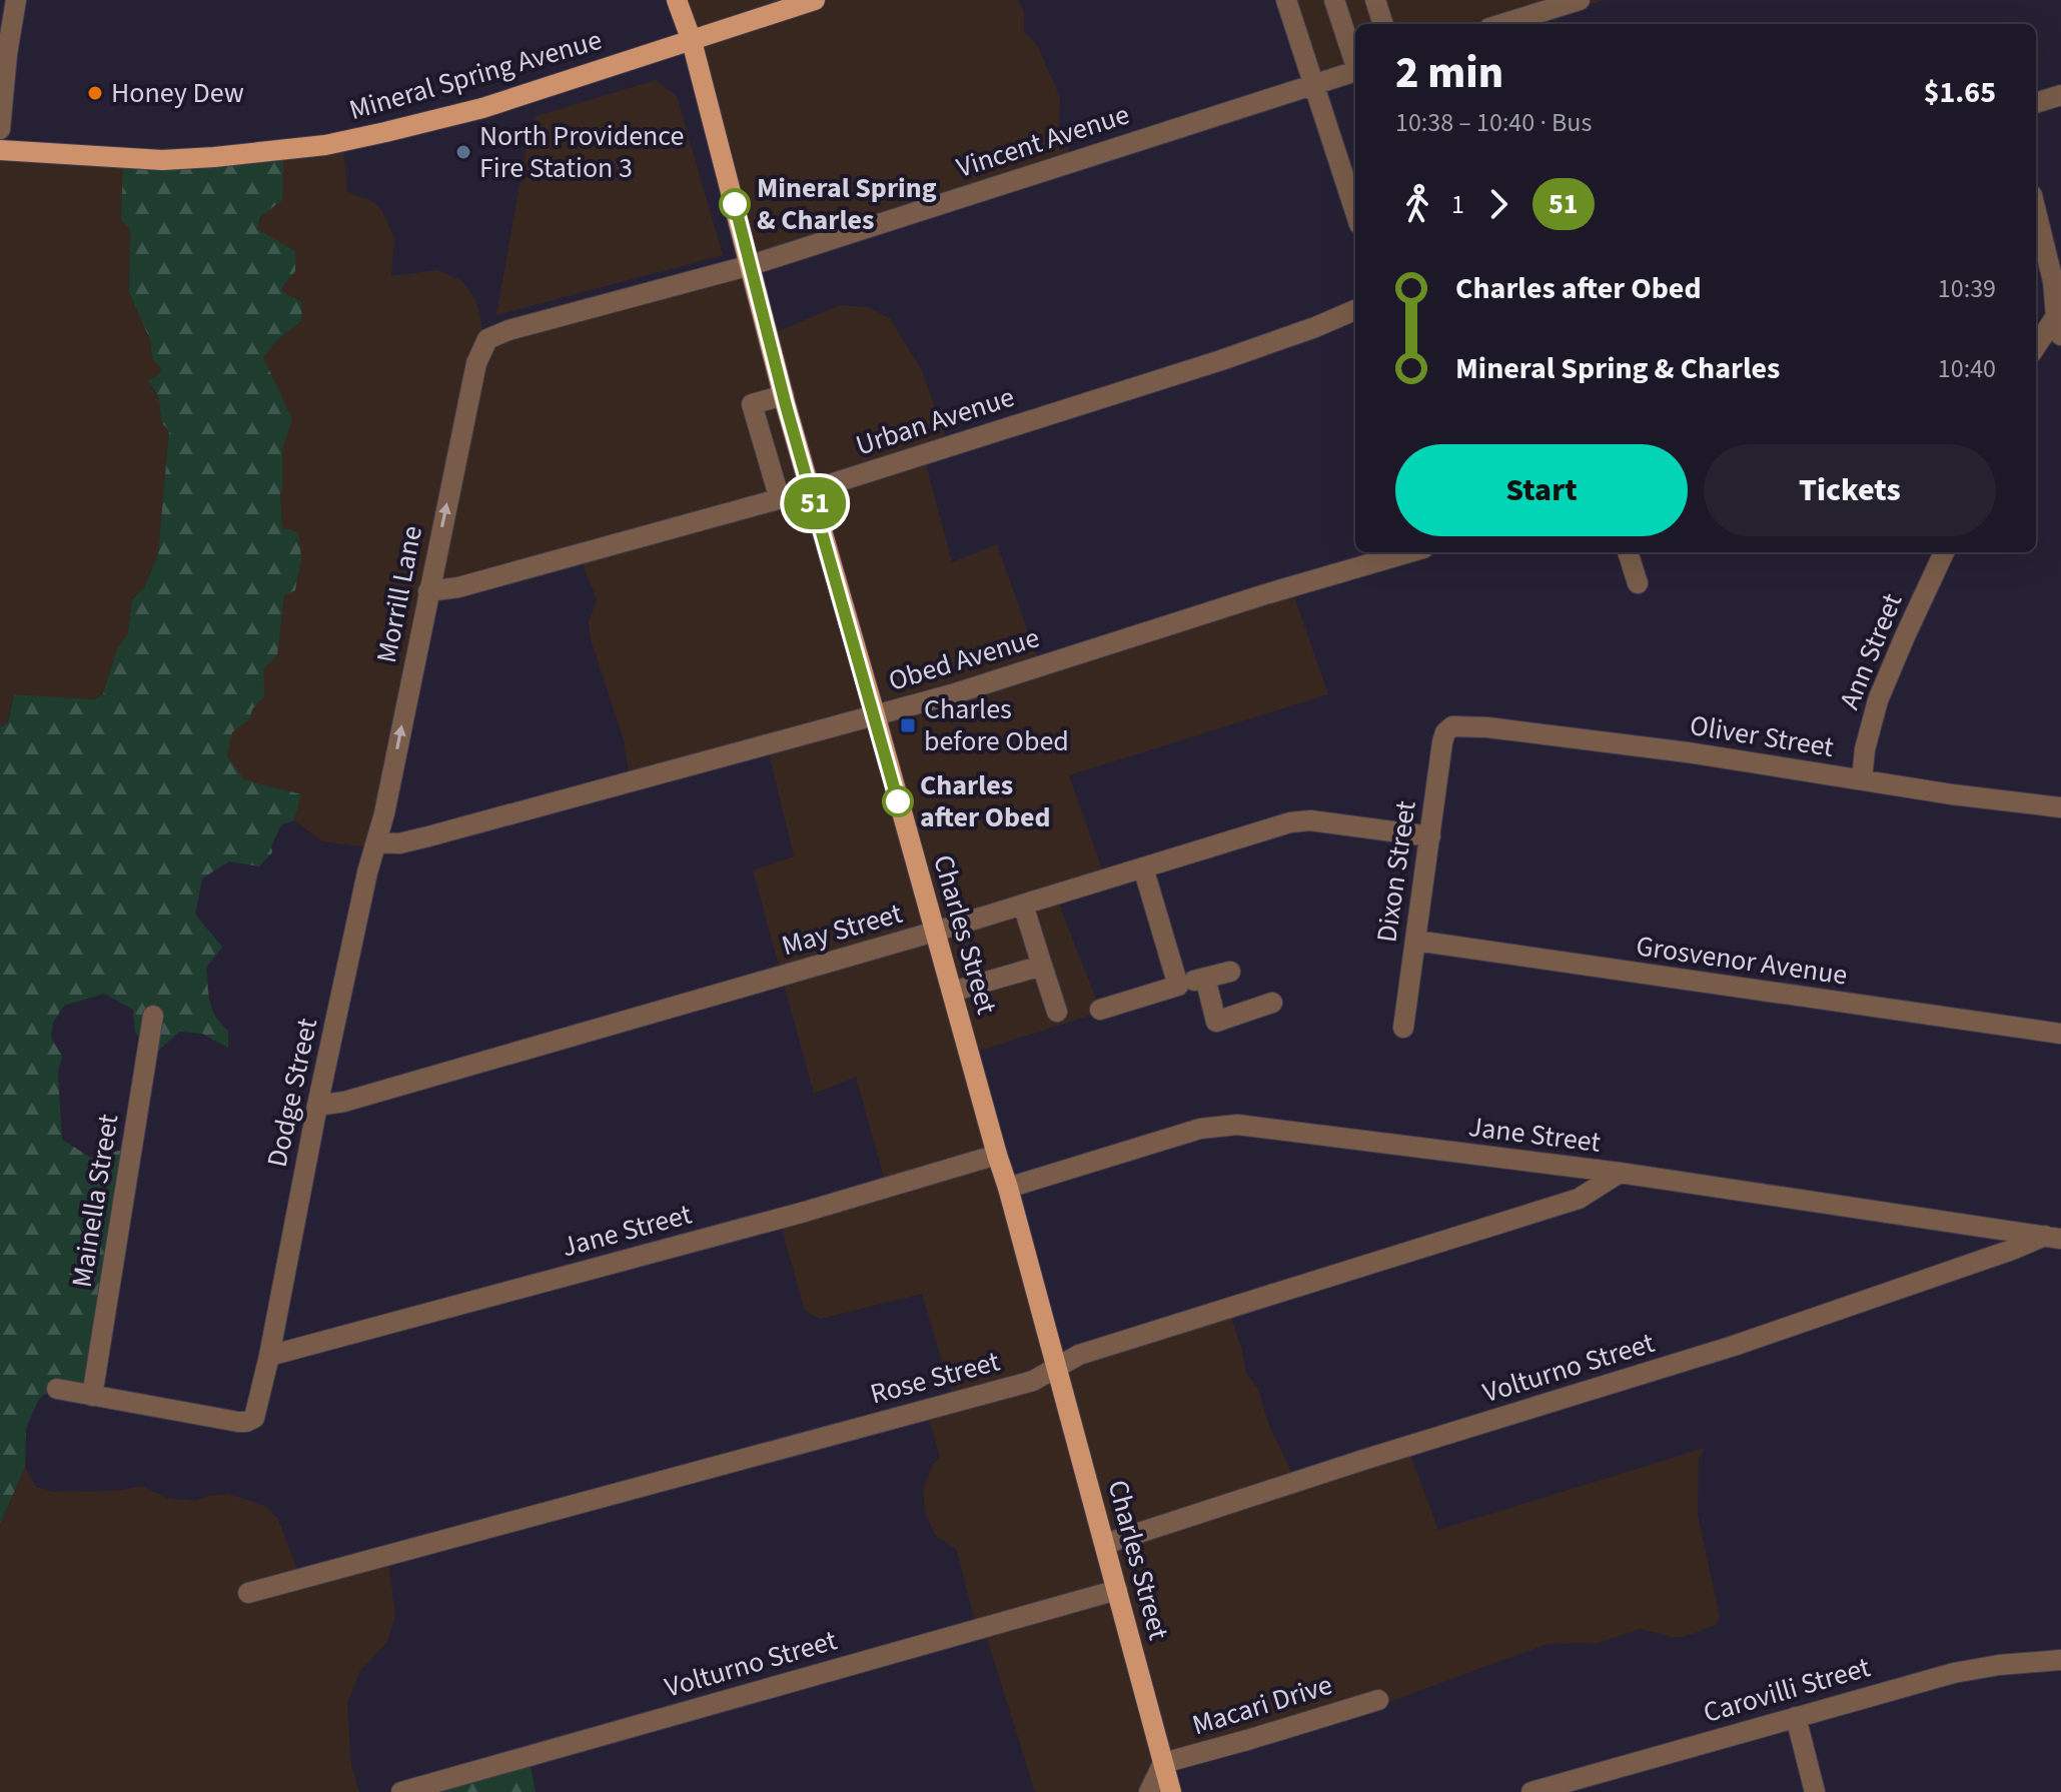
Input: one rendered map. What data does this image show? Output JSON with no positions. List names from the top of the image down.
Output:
{
  "streets": {
    "main road": ["Mineral Spring Avenue", "Charles Street"],
    "street": [
      "Vincent Avenue",
      "Urban Avenue",
      "Morrill Lane",
      "Ann Street",
      "Obed Avenue",
      "Oliver Street",
      "Dixon Street",
      "May Street",
      "Grosvenor Avenue",
      "Dodge Street",
      "Jane Street",
      "Mainella Street",
      "Volturno Street",
      "Rose Street",
      "Carovilli Street",
      "Macari Drive"
    ]
  },
  "crossings": [
    ["Mineral Spring Avenue", "Charles Street"],
    ["Vincent Avenue", "Morrill Lane"],
    ["Vincent Avenue", "Charles Street"],
    ["Urban Avenue", "Morrill Lane"],
    ["Urban Avenue", "Charles Street"],
    ["Morrill Lane", "Obed Avenue"],
    ["Morrill Lane", "Dodge Street"],
    ["Ann Street", "Oliver Street"],
    ["Obed Avenue", "Charles Street"],
    ["Obed Avenue", "Dodge Street"],
    ["Oliver Street", "Dixon Street"],
    ["Dixon Street", "May Street"],
    ["Dixon Street", "Grosvenor Avenue"],
    ["May Street", "Charles Street"],
    ["May Street", "Dodge Street"],
    ["Charles Street", "Jane Street"],
    ["Charles Street", "Volturno Street"],
    ["Charles Street", "Rose Street"],
    ["Charles Street", "Macari Drive"],
    ["Dodge Street", "Jane Street"],
    ["Dodge Street", "Mainella Street"],
    ["Jane Street", "Volturno Street"],
    ["Jane Street", "Rose Street"]
  ],
  "one_way": ["Morrill Lane"],
  "places": {
    "other": [
      "Honey Dew",
      "North Providence Fire Station 3",
      "Mineral Spring & Charles",
      "Charles after Obed"
    ],
    "transit": ["Charles before Obed"]
  },
  "lines": ["bus line 51"],
  "page": {
    "on_map": "51",
    "heading": ["2 min", "10:38 – 10:40 · Bus", "$1.65"],
    "legs": ["1", "51"],
    "list": [
      {
        "name": "Charles after Obed",
        "value": "10:39"
      },
      {
        "name": "Mineral Spring & Charles",
        "value": "10:40"
      }
    ],
    "buttons": ["Start", "Tickets"]
  }
}
